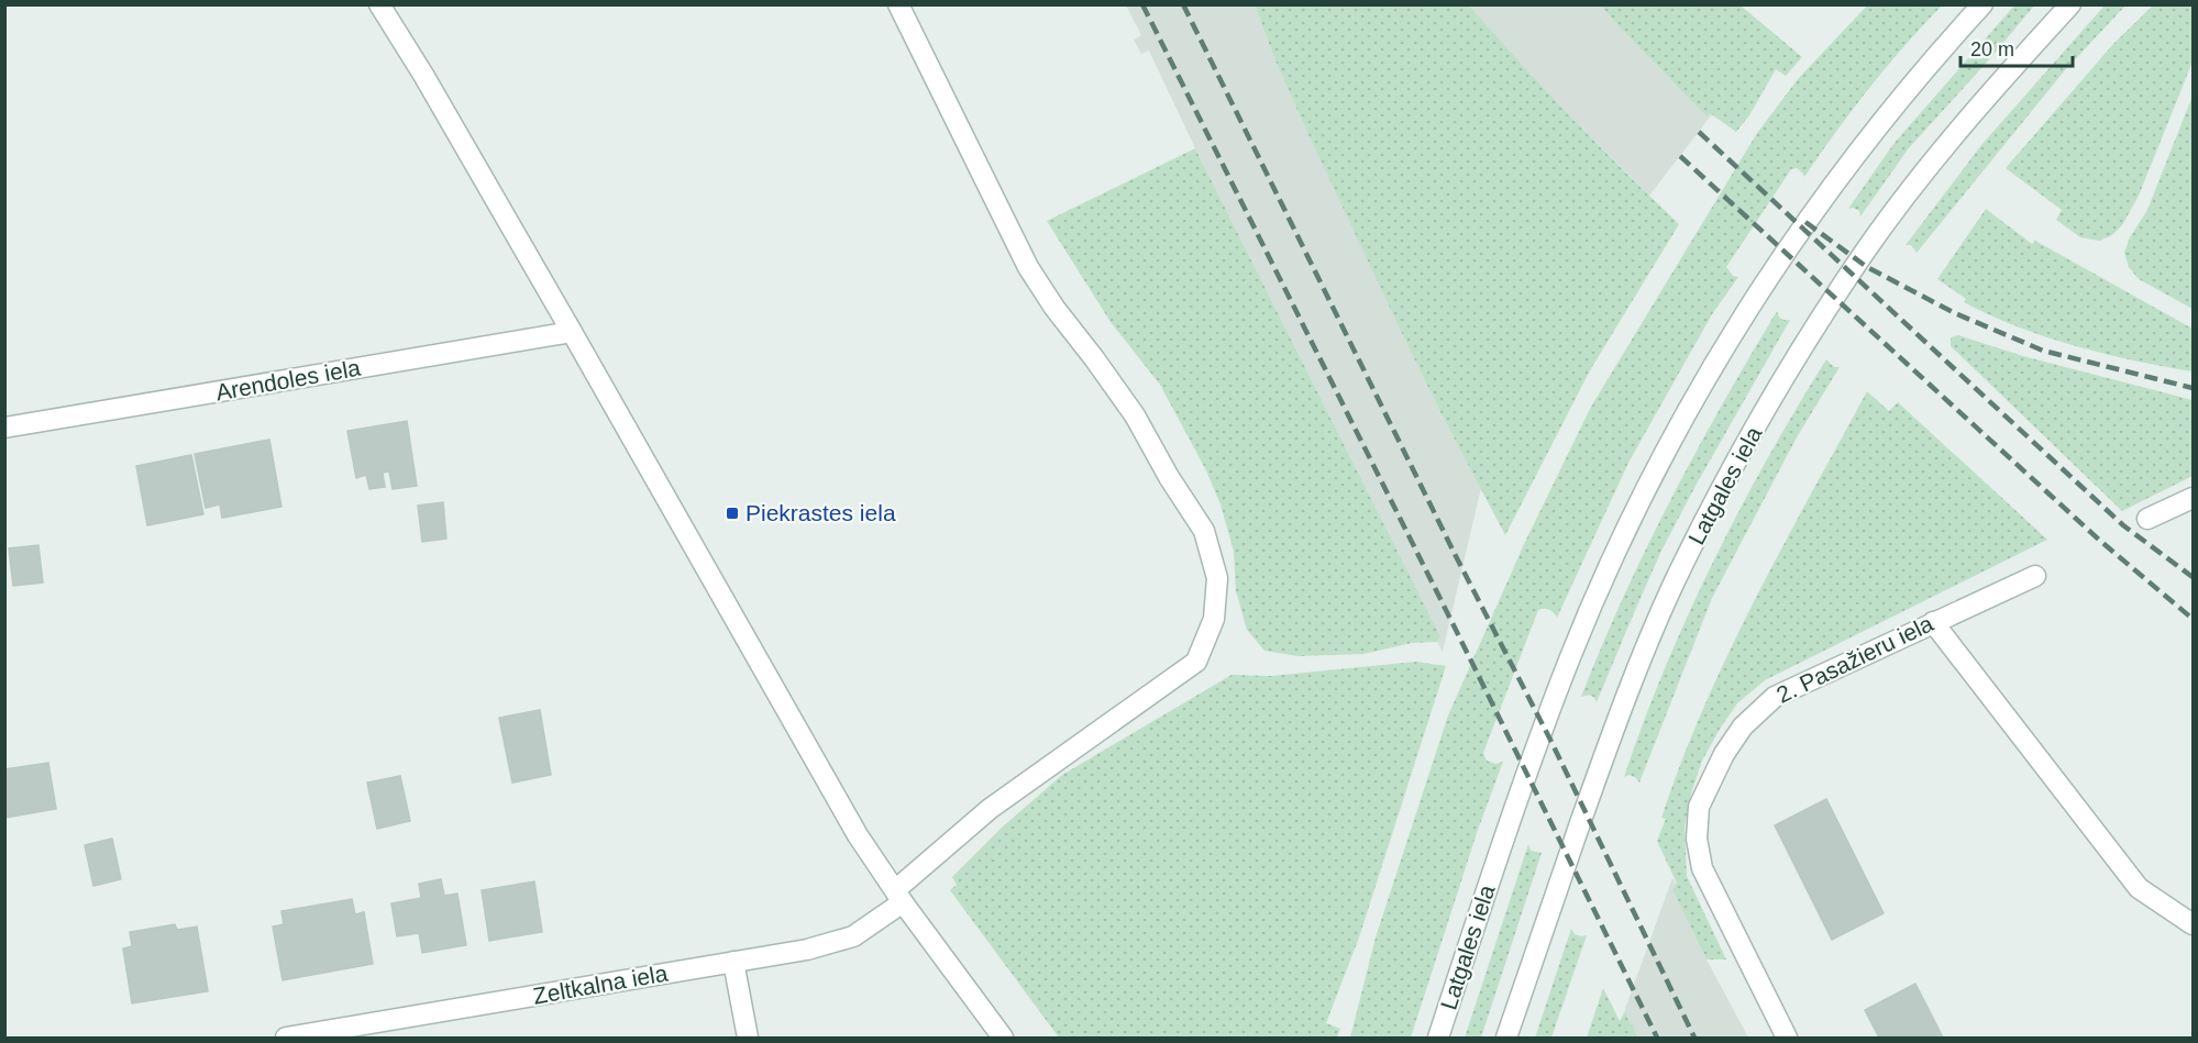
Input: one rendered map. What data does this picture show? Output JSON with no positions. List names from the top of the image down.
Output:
{
  "streets": {
    "street": [
      "Arendoles iela",
      "Latgales iela",
      "2. Pasažieru iela",
      "Zeltkalna iela"
    ]
  },
  "places": {
    "transit": ["Piekrastes iela"]
  },
  "scale_bar": "20 m"
}
